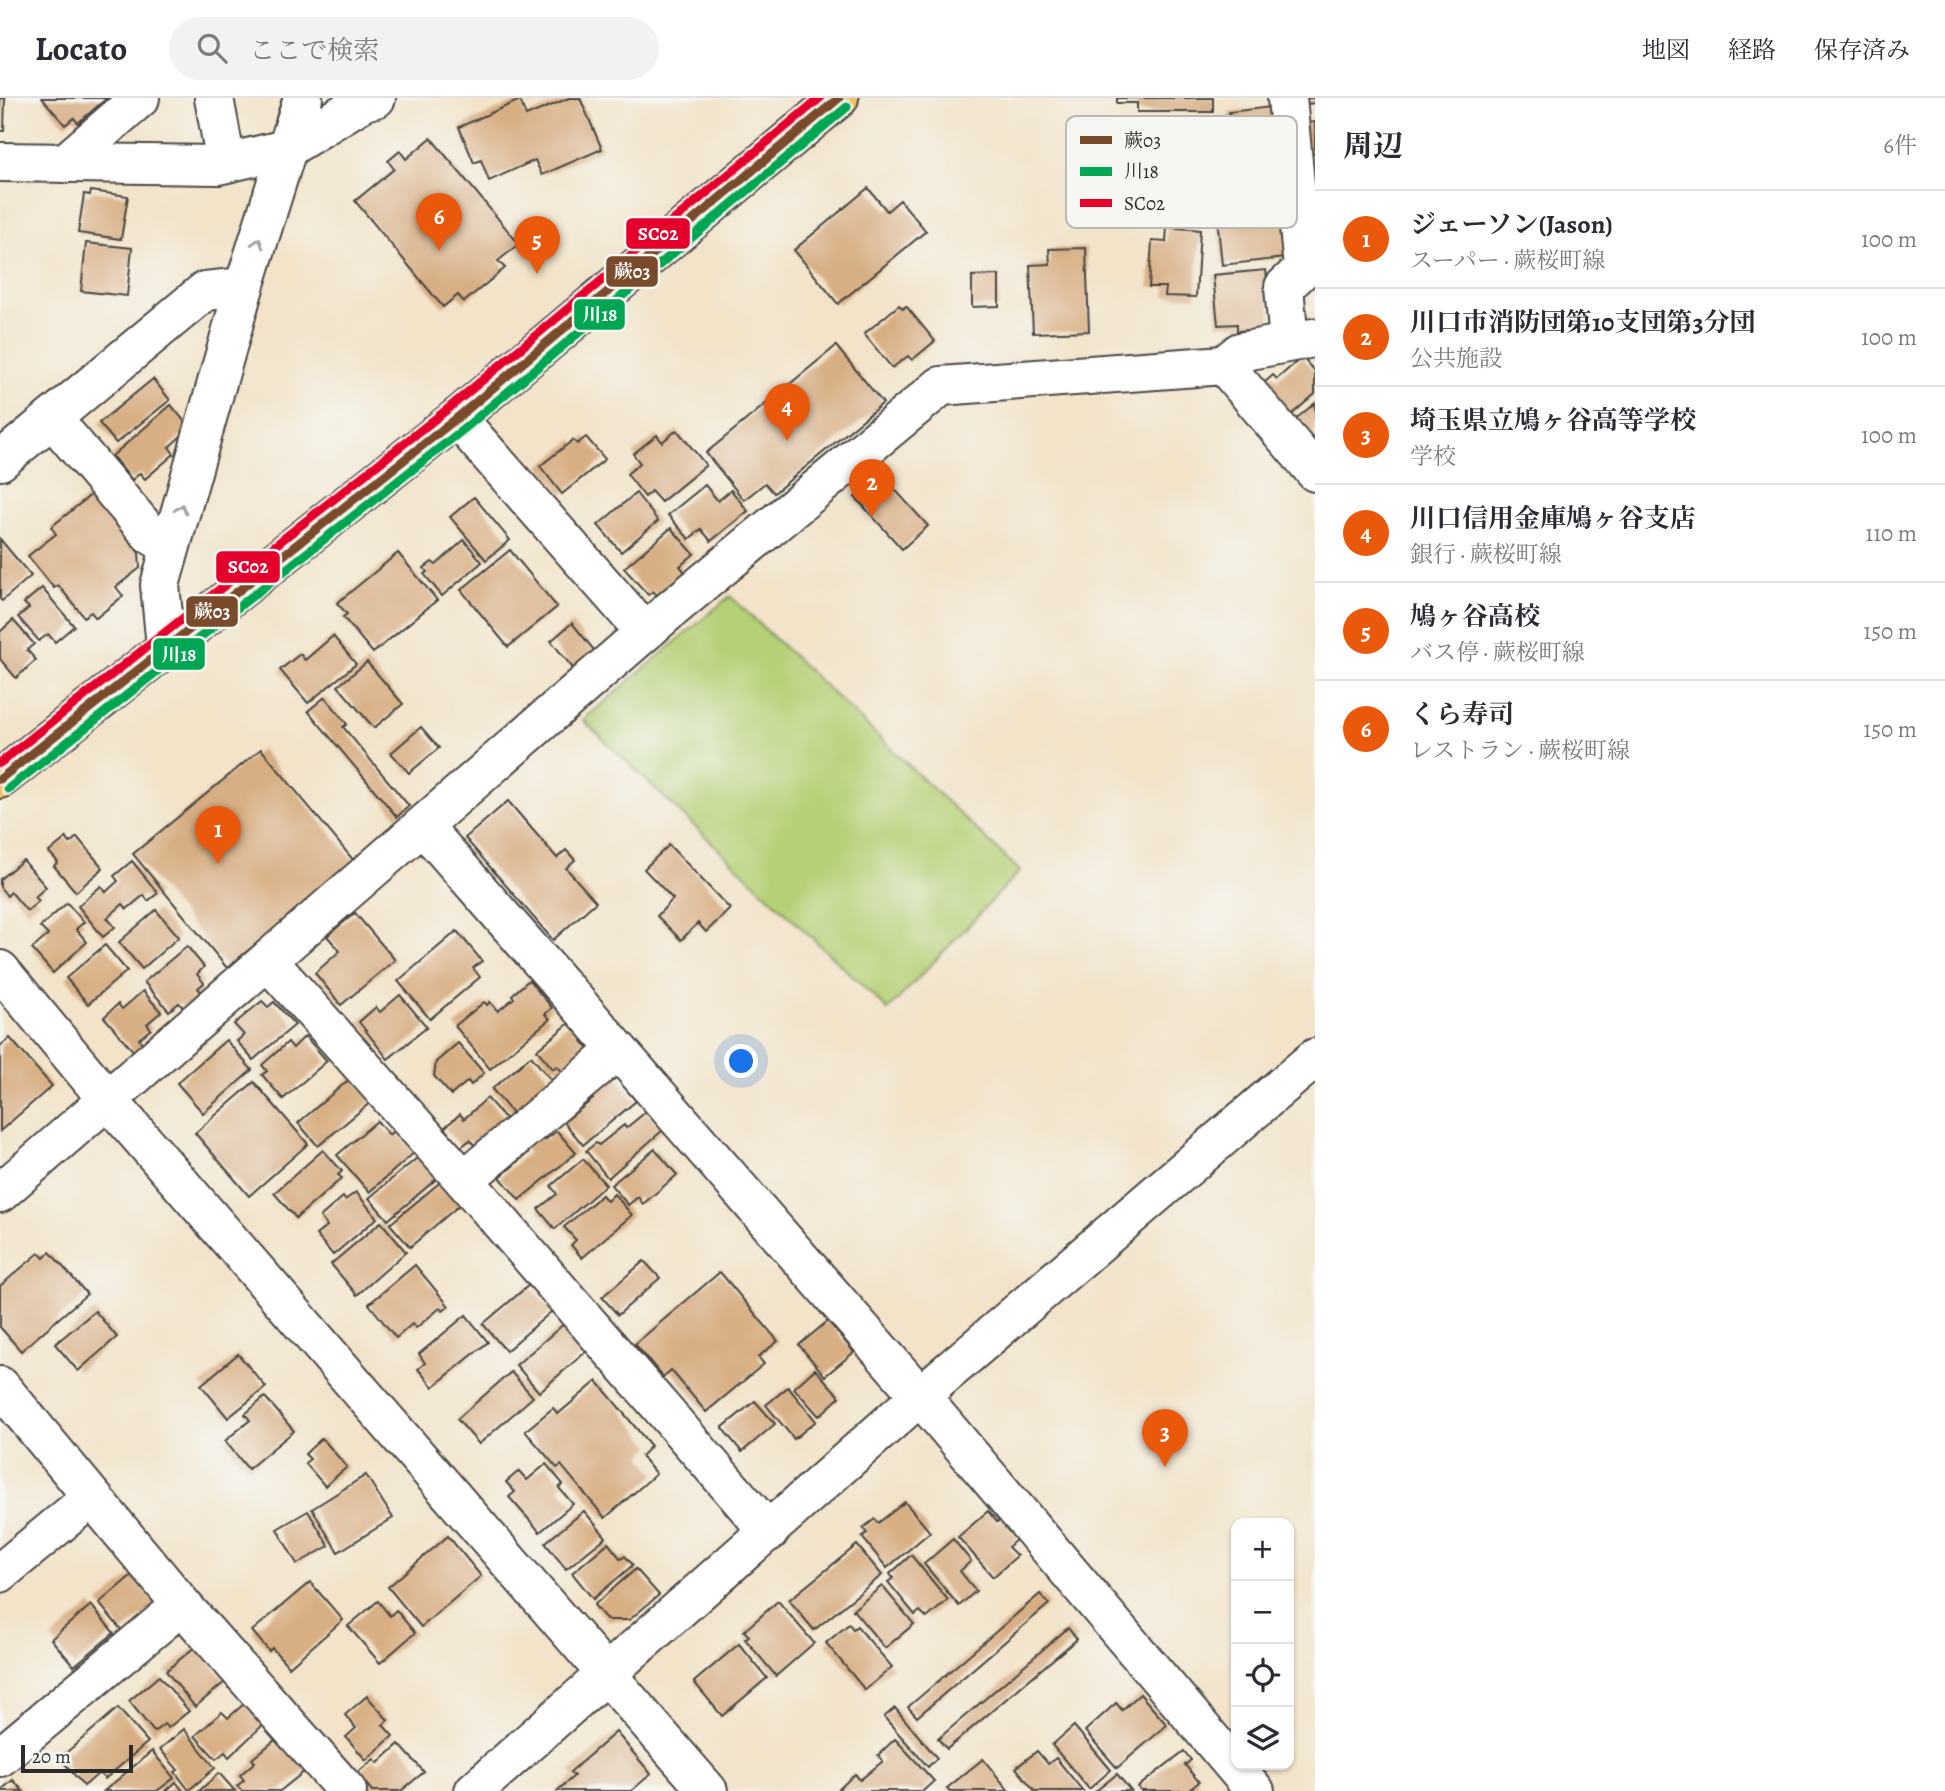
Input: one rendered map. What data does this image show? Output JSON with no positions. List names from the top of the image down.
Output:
{
  "lines": ["transit line 蕨03", "transit line SC02", "transit line 川18"],
  "legend": ["蕨03", "川18", "SC02"],
  "scale_bar": "20 m",
  "page": {
    "header": "Locato",
    "search": "ここで検索",
    "nav": ["地図", "経路", "保存済み"],
    "heading": ["周辺", "6件"],
    "list": [
      {
        "mark": "1",
        "name": "ジェーソン(Jason)",
        "note": "スーパー · 蕨桜町線",
        "value": "100 m"
      },
      {
        "mark": "2",
        "name": "川口市消防団第10支団第3分団",
        "note": "公共施設",
        "value": "100 m"
      },
      {
        "mark": "3",
        "name": "埼玉県立鳩ヶ谷高等学校",
        "note": "学校",
        "value": "100 m"
      },
      {
        "mark": "4",
        "name": "川口信用金庫鳩ヶ谷支店",
        "note": "銀行 · 蕨桜町線",
        "value": "110 m"
      },
      {
        "mark": "5",
        "name": "鳩ヶ谷高校",
        "note": "バス停 · 蕨桜町線",
        "value": "150 m"
      },
      {
        "mark": "6",
        "name": "くら寿司",
        "note": "レストラン · 蕨桜町線",
        "value": "150 m"
      }
    ],
    "pins": [
      "6",
      "5",
      "4",
      "2",
      "1",
      "3"
    ],
    "map_buttons": ["+", "−"],
    "scale": "20 m"
  }
}
